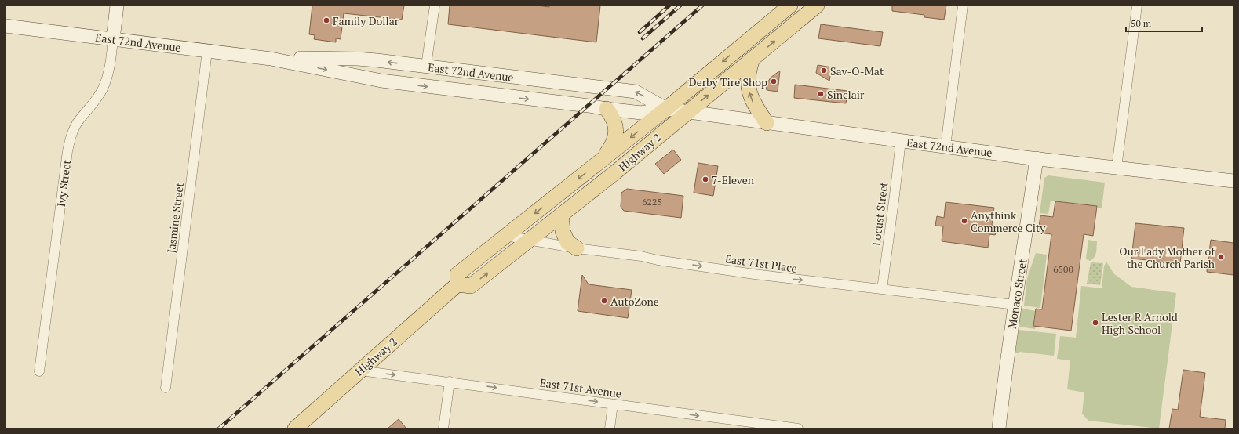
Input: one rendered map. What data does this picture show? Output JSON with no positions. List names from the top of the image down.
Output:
{
  "streets": {
    "main road": [
      "East 72nd Avenue",
      "Highway 2",
      "Ivy Street",
      "Monaco Street"
    ],
    "street": [
      "Locust Street",
      "Jasmine Street",
      "East 71st Place",
      "East 71st Avenue"
    ]
  },
  "crossings": [
    ["East 72nd Avenue", "Highway 2"],
    ["East 72nd Avenue", "Ivy Street"],
    ["East 72nd Avenue", "Locust Street"],
    ["East 72nd Avenue", "Jasmine Street"],
    ["East 72nd Avenue", "Monaco Street"],
    ["Highway 2", "East 71st Place"],
    ["Highway 2", "East 71st Avenue"],
    ["Locust Street", "East 71st Place"],
    ["East 71st Place", "Monaco Street"]
  ],
  "one_way": ["East 71st Place", "East 71st Avenue"],
  "places": [
    "Family Dollar",
    "Sav-O-Mat",
    "Derby Tire Shop",
    "Sinclair",
    "7-Eleven",
    "Anythink Commerce City",
    "Our Lady Mother of the Church Parish",
    "AutoZone",
    "Lester R Arnold High School"
  ],
  "house_numbers": ["6225", "6500"],
  "scale_bar": "50 m"
}
